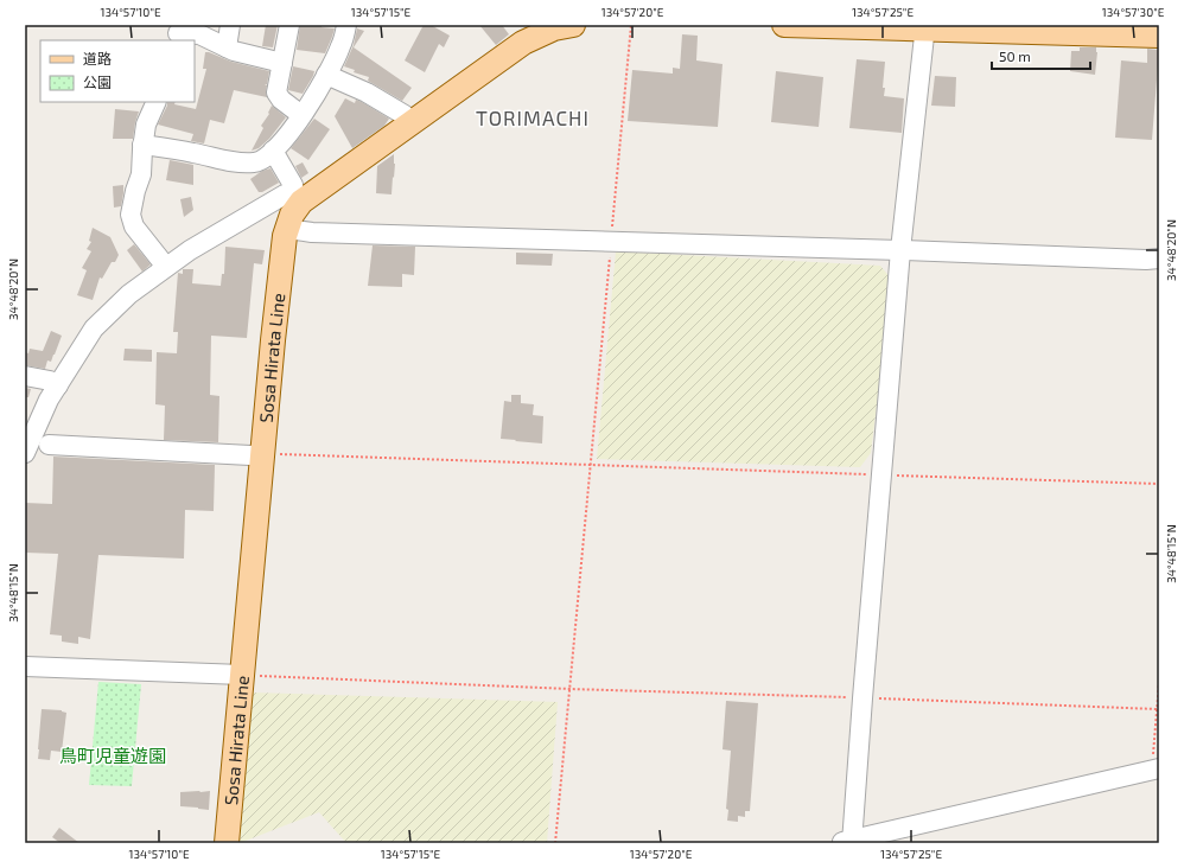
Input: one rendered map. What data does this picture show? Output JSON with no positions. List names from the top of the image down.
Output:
{
  "streets": {
    "main road": ["Sosa Hirata Line"]
  },
  "districts": ["TORIMACHI"],
  "parks": ["鳥町児童遊園"],
  "legend": ["道路", "公園"],
  "scale_bar": "50 m",
  "coordinates": [
    "134°57'10\"E",
    "134°57'15\"E",
    "134°57'20\"E",
    "134°57'25\"E",
    "134°57'30\"E",
    "34°48'20\"N",
    "34°48'15\"N"
  ]
}
